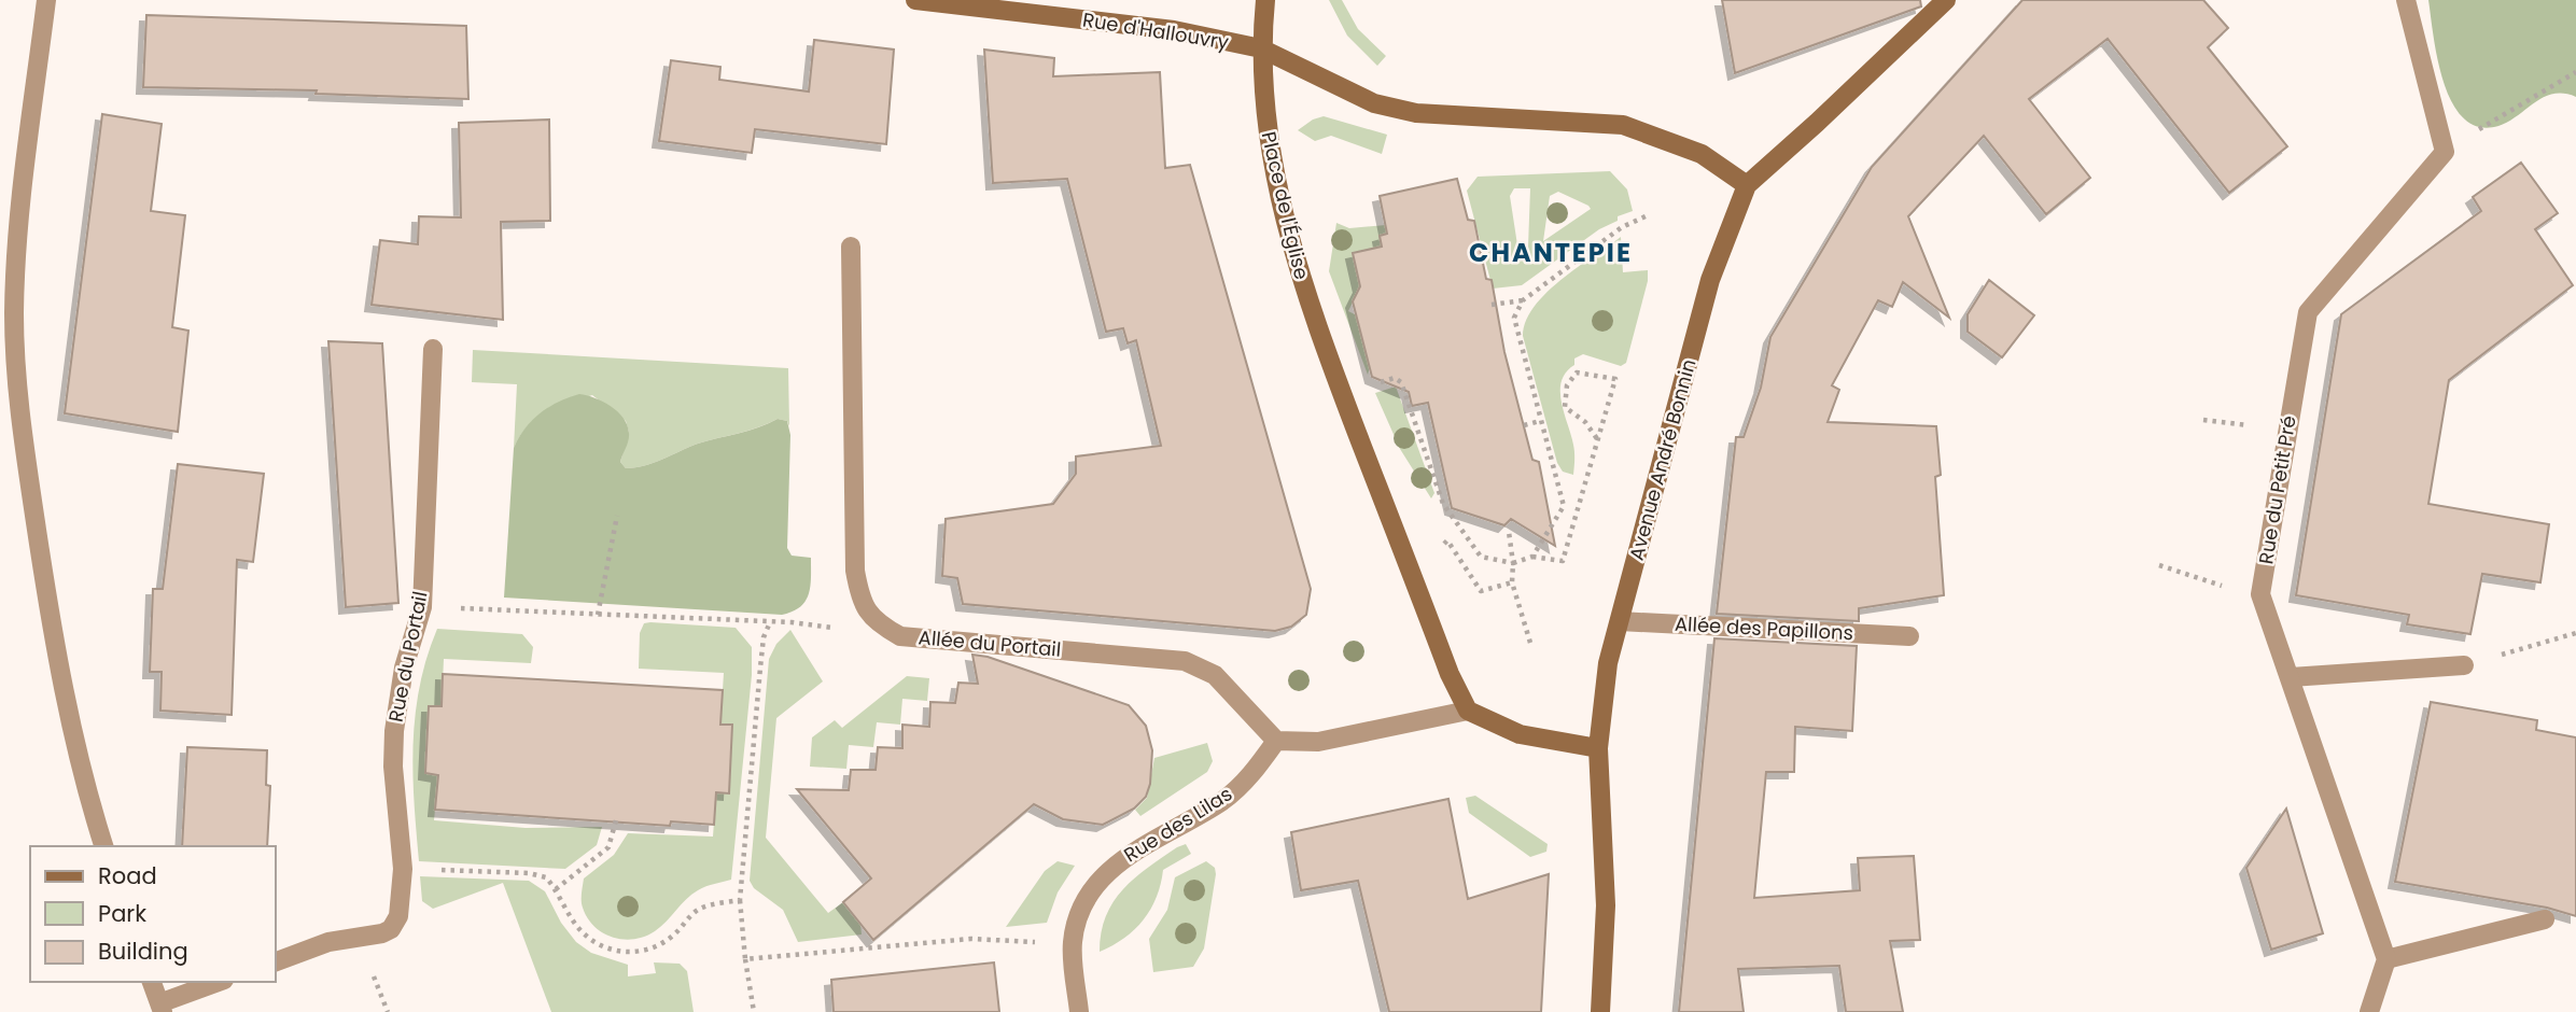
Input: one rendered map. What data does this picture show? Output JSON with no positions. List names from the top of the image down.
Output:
{
  "streets": {
    "main road": ["Rue d'Hallouvry", "Place de l'Église", "Avenue André Bonnin"],
    "street": [
      "Rue du Petit Pré",
      "Allée des Papillons",
      "Allée du Portail",
      "Rue du Portail",
      "Rue des Lilas"
    ]
  },
  "crossings": [
    ["Rue d'Hallouvry", "Place de l'Église"],
    ["Avenue André Bonnin", "Allée des Papillons"],
    ["Allée du Portail", "Rue des Lilas"]
  ],
  "districts": ["CHANTEPIE"],
  "legend": ["Road", "Park", "Building"]
}
